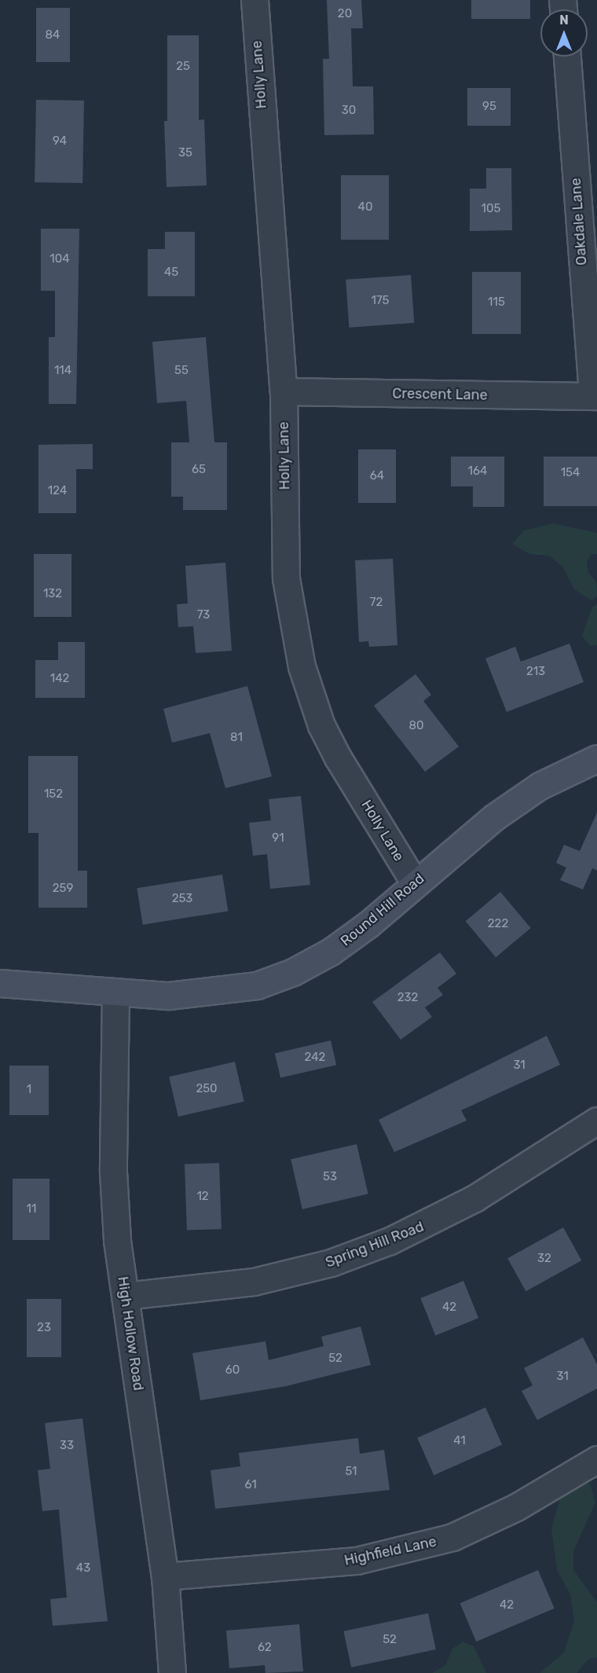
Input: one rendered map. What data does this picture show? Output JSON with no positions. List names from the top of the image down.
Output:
{
  "streets": {
    "street": [
      "Holly Lane",
      "Oakdale Lane",
      "Crescent Lane",
      "Round Hill Road",
      "Spring Hill Road",
      "High Hollow Road",
      "Highfield Lane"
    ]
  },
  "crossings": [
    ["Holly Lane", "Crescent Lane"],
    ["Holly Lane", "Round Hill Road"],
    ["Oakdale Lane", "Crescent Lane"],
    ["Round Hill Road", "High Hollow Road"],
    ["Spring Hill Road", "High Hollow Road"],
    ["High Hollow Road", "Highfield Lane"]
  ],
  "house_numbers": [
    "20",
    "84",
    "25",
    "95",
    "30",
    "94",
    "35",
    "40",
    "105",
    "104",
    "45",
    "175",
    "115",
    "114",
    "55",
    "65",
    "164",
    "154",
    "64",
    "124",
    "132",
    "72",
    "73",
    "213",
    "142",
    "80",
    "81",
    "152",
    "91",
    "259",
    "253",
    "222",
    "232",
    "242",
    "31",
    "250",
    "1",
    "53",
    "12",
    "11",
    "32",
    "42",
    "23",
    "52",
    "60",
    "31",
    "41",
    "33",
    "51",
    "61",
    "43",
    "42",
    "52",
    "62"
  ],
  "north": "top"
}
